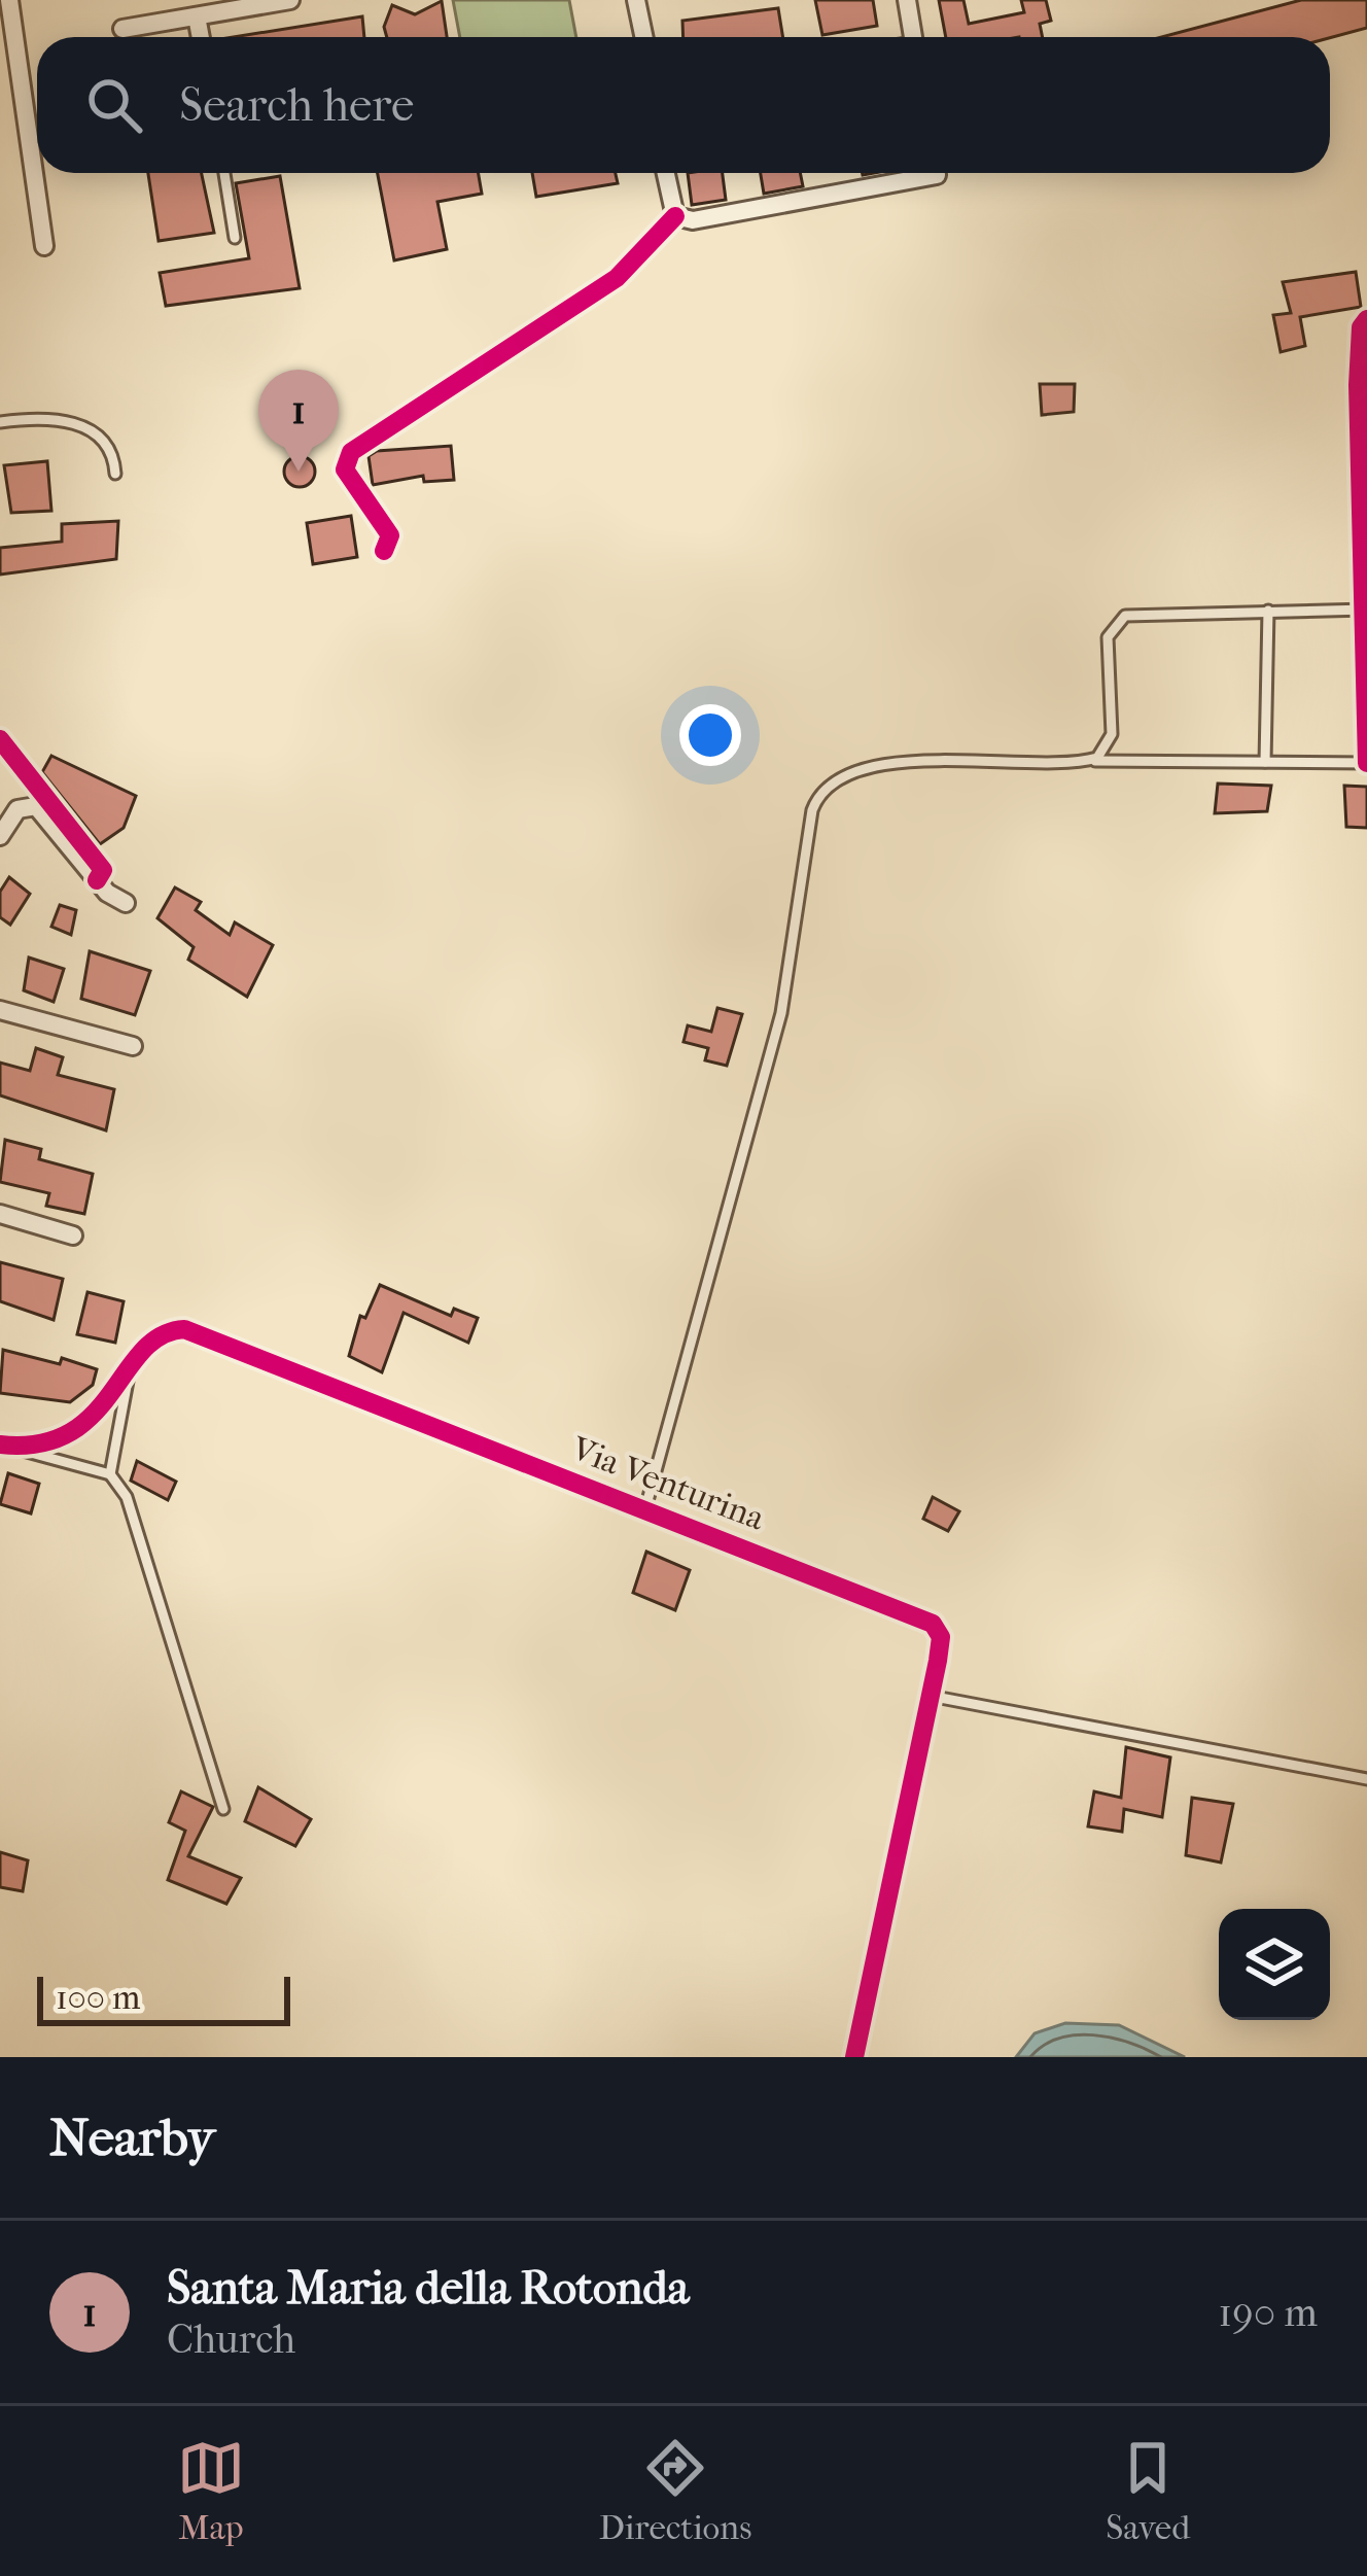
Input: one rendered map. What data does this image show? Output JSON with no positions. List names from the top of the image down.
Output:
{
  "streets": {
    "street": ["Via Venturina"]
  },
  "scale_bar": "100 m",
  "page": {
    "search": "Search here",
    "pins": "1",
    "scale": "100 m",
    "heading": "Nearby",
    "list": [
      {
        "mark": "1",
        "name": "Santa Maria della Rotonda",
        "note": "Church",
        "value": "190 m"
      }
    ],
    "nav": ["Map", "Directions", "Saved"]
  }
}
